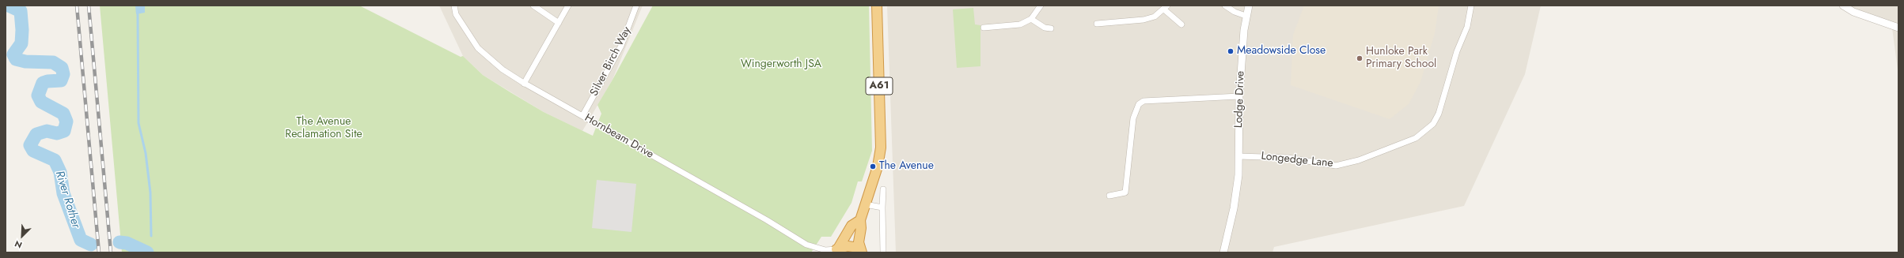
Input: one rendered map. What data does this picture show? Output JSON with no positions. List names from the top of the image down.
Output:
{
  "streets": {
    "highway": ["A61"],
    "street": [
      "Silver Birch Way",
      "Lodge Drive",
      "Hornbeam Drive",
      "Longedge Lane"
    ]
  },
  "crossings": [
    ["Silver Birch Way", "Hornbeam Drive"],
    ["Lodge Drive", "Longedge Lane"]
  ],
  "water": ["River Rother"],
  "parks": ["Wingerworth JSA", "The Avenue Reclamation Site"],
  "places": ["Meadowside Close", "Hunloke Park Primary School", "The Avenue"],
  "north": "bottom left"
}
